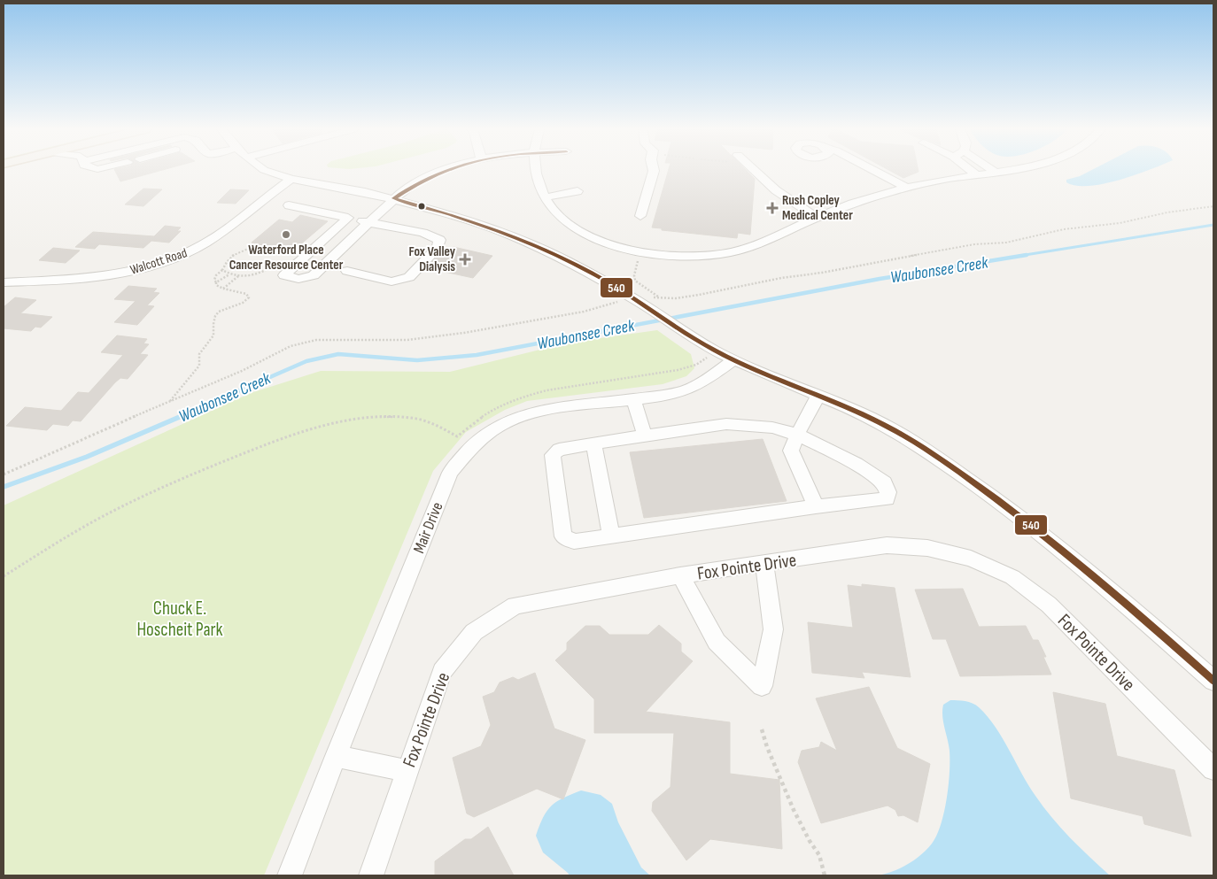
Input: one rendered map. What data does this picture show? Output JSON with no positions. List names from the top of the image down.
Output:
{
  "streets": {
    "street": ["Walcott Road", "Mair Drive", "Fox Pointe Drive"]
  },
  "water": ["Waubonsee Creek"],
  "parks": ["Chuck E. Hoscheit Park"],
  "places": {
    "health": ["Rush Copley Medical Center", "Fox Valley Dialysis"],
    "other": ["Waterford Place Cancer Resource Center"]
  },
  "lines": ["transit line 540"]
}
